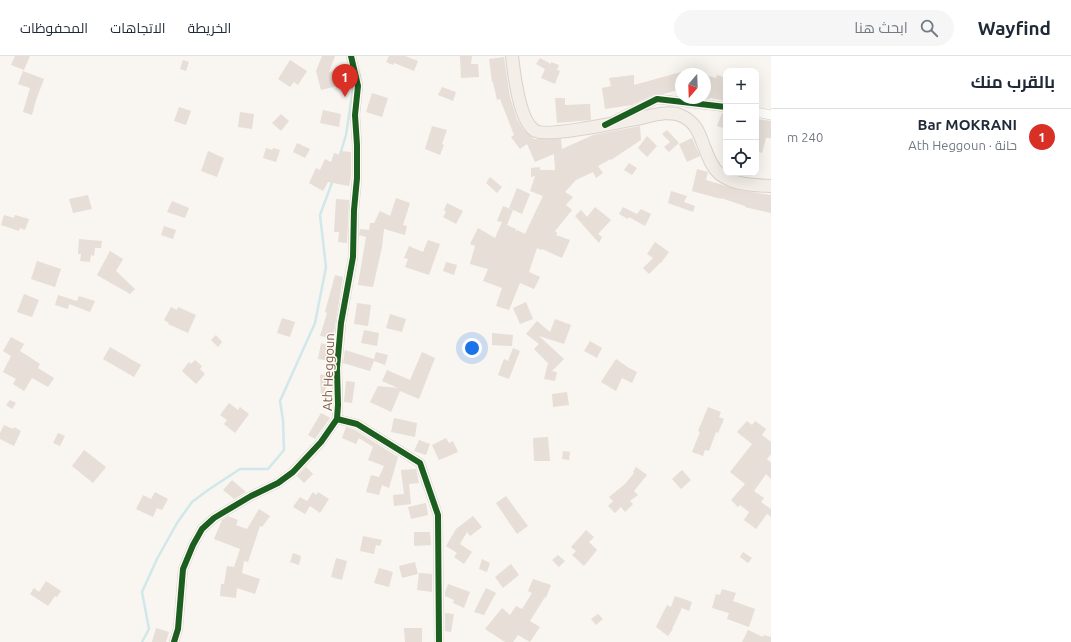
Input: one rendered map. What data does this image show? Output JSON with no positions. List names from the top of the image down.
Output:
{
  "streets": {
    "street": ["Ath Heggoun"]
  },
  "north": "bottom",
  "page": {
    "header": "Wayfind",
    "search": "ابحث هنا",
    "nav": ["الخريطة", "الاتجاهات", "المحفوظات"],
    "heading": "بالقرب منك",
    "pins": "1",
    "map_buttons": ["+", "−"],
    "list": [
      {
        "mark": "1",
        "name": "Bar MOKRANI",
        "note": "حانة · Ath Heggoun",
        "value": "240 m"
      }
    ]
  }
}
